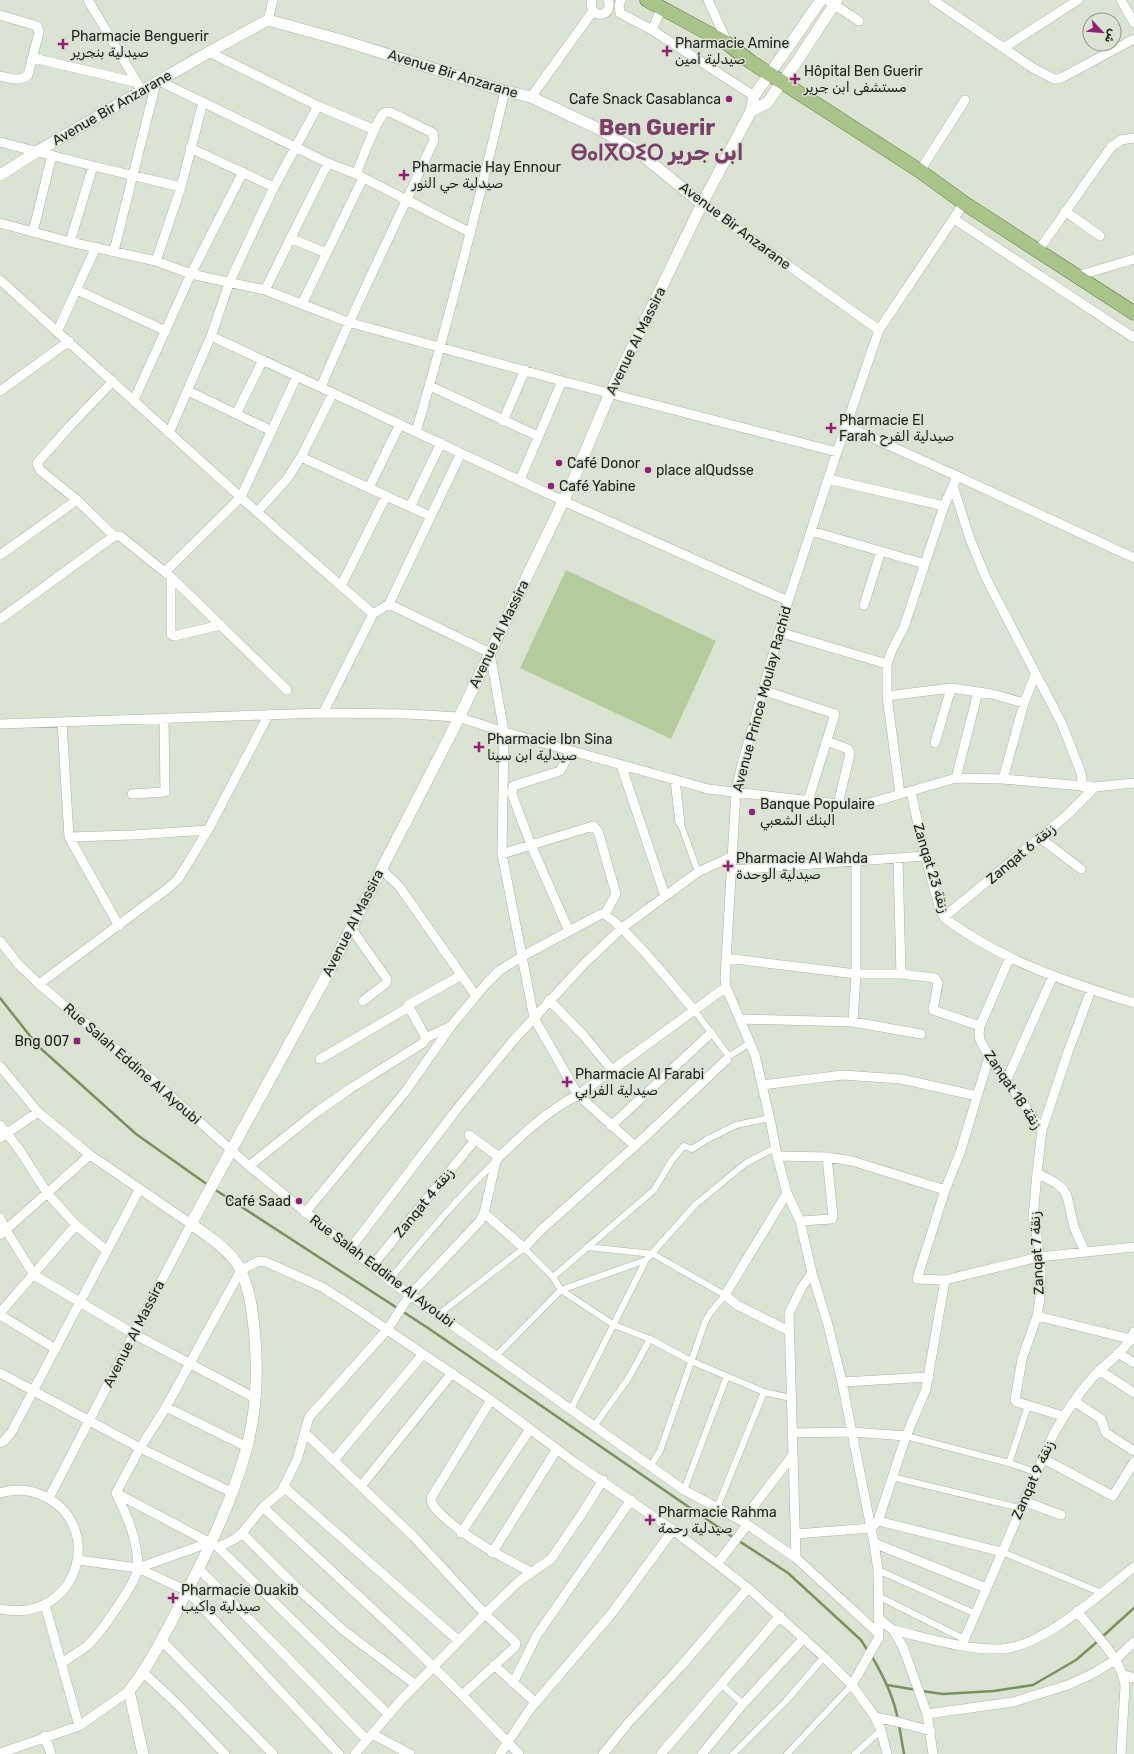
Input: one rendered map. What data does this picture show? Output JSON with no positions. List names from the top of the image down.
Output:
{
  "streets": {
    "street": [
      "Avenue Bir Anzarane",
      "Avenue Al Massira",
      "Avenue Prince Moulay Rachid",
      "Zanqat 6 زنقة",
      "Zanqat 23 زنقة",
      "Rue Salah Eddine Al Ayoubi",
      "Zanqat 18 زنقة",
      "Zanqat 4 زنقة",
      "Zanqat 7 زنقة",
      "Zanqat 9 زنقة"
    ]
  },
  "crossings": [
    ["Avenue Bir Anzarane", "Avenue Al Massira"],
    ["Avenue Bir Anzarane", "Avenue Prince Moulay Rachid"],
    ["Avenue Al Massira", "Rue Salah Eddine Al Ayoubi"],
    ["Avenue Prince Moulay Rachid", "Rue Salah Eddine Al Ayoubi"],
    ["Zanqat 6 زنقة", "Zanqat 23 زنقة"],
    ["Rue Salah Eddine Al Ayoubi", "Zanqat 4 زنقة"],
    ["Zanqat 18 زنقة", "Zanqat 7 زنقة"]
  ],
  "districts": ["Ben Guerir ⴱⴰⵏⴳⵔⵉⵔ ابن جرير"],
  "places": {
    "health": [
      "Pharmacie Benguerir صيدلية بنجرير",
      "Pharmacie Amine صيدلية أمين",
      "Hôpital Ben Guerir مستشفى ابن جرير",
      "Pharmacie Hay Ennour صيدلية حي النور",
      "Pharmacie El Farah صيدلية الفرح",
      "Pharmacie Ibn Sina صيدلية ابن سينا",
      "Pharmacie Al Wahda صيدلية الوحدة",
      "Pharmacie Al Farabi صيدلية الفرابي",
      "Pharmacie Rahma صيدلية رحمة",
      "Pharmacie Ouakib صيدلية واكيب"
    ],
    "other": [
      "Cafe Snack Casablanca",
      "Café Donor",
      "place alQudsse",
      "Café Yabine",
      "Banque Populaire البنك الشعبي",
      "Café Saad"
    ],
    "transit": ["Bng 007"]
  },
  "north": "bottom right"
}
